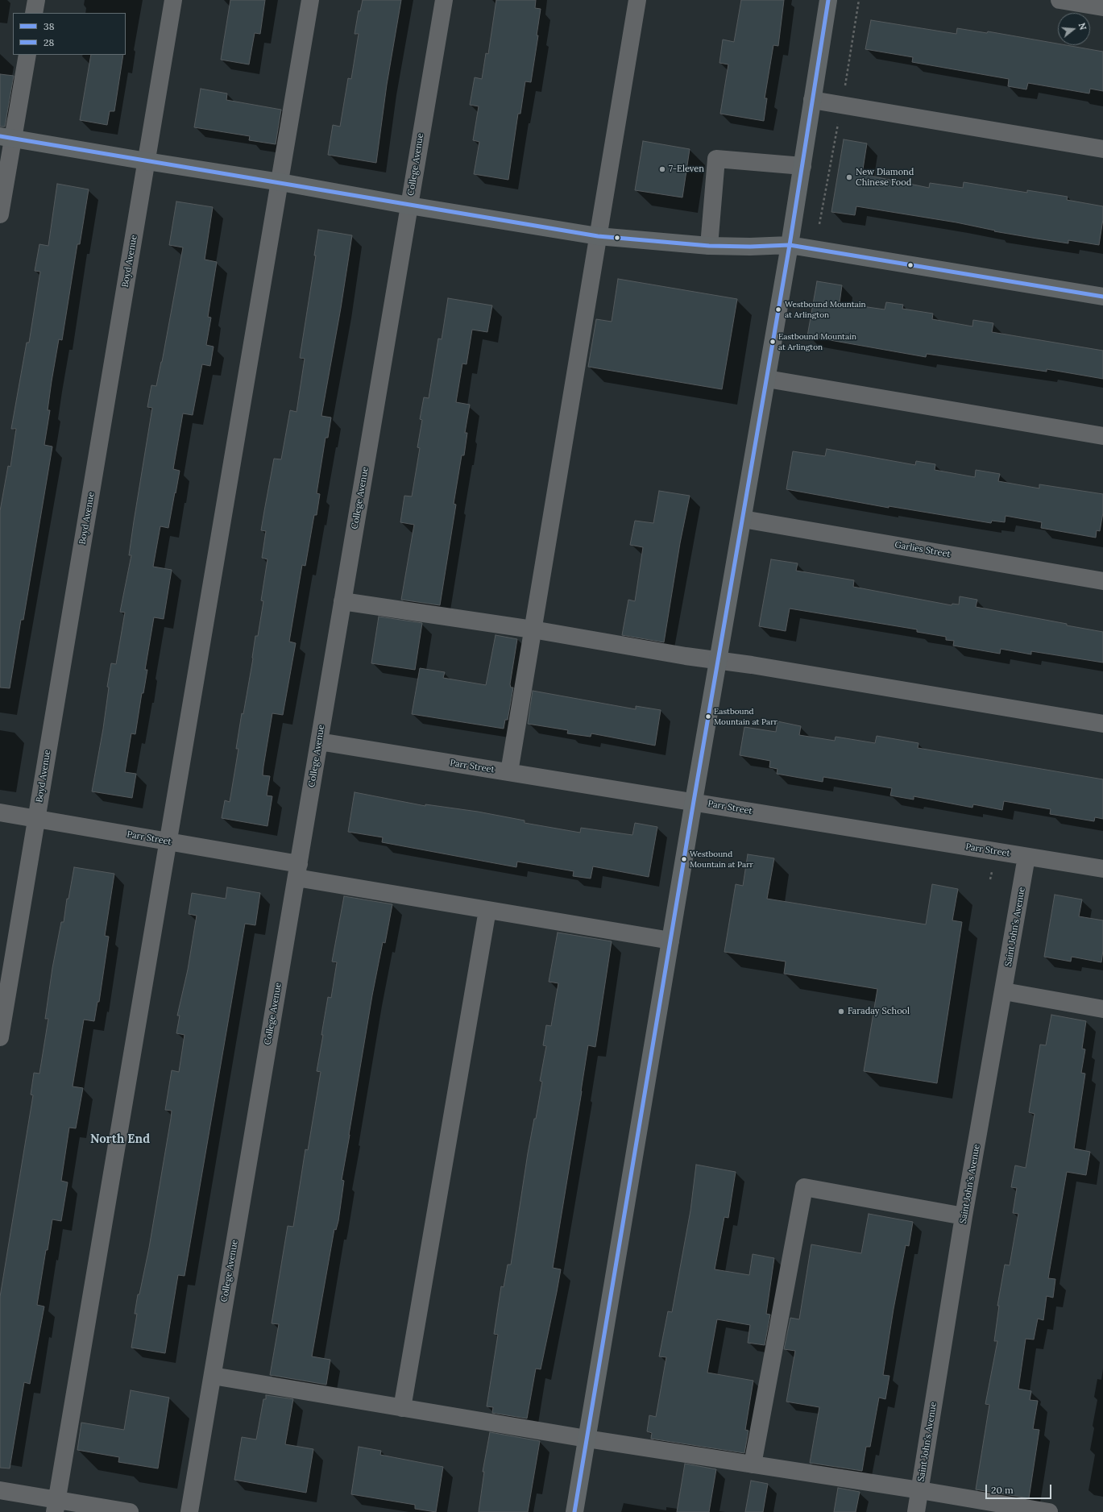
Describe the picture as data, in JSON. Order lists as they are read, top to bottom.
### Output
{
  "streets": {
    "street": [
      "College Avenue",
      "Boyd Avenue",
      "Garlies Street",
      "Parr Street",
      "Saint John's Avenue"
    ]
  },
  "crossings": [
    ["College Avenue", "Parr Street"],
    ["Boyd Avenue", "Parr Street"],
    ["Parr Street", "Saint John's Avenue"]
  ],
  "districts": ["North End"],
  "places": [
    "7-Eleven",
    "New Diamond Chinese Food",
    "Westbound Mountain at Arlington",
    "Eastbound Mountain at Arlington",
    "Eastbound Mountain at Parr",
    "Westbound Mountain at Parr",
    "Faraday School"
  ],
  "lines": ["transit line 38", "transit line 28"],
  "legend": ["38", "28"],
  "scale_bar": "20 m",
  "north": "right"
}
